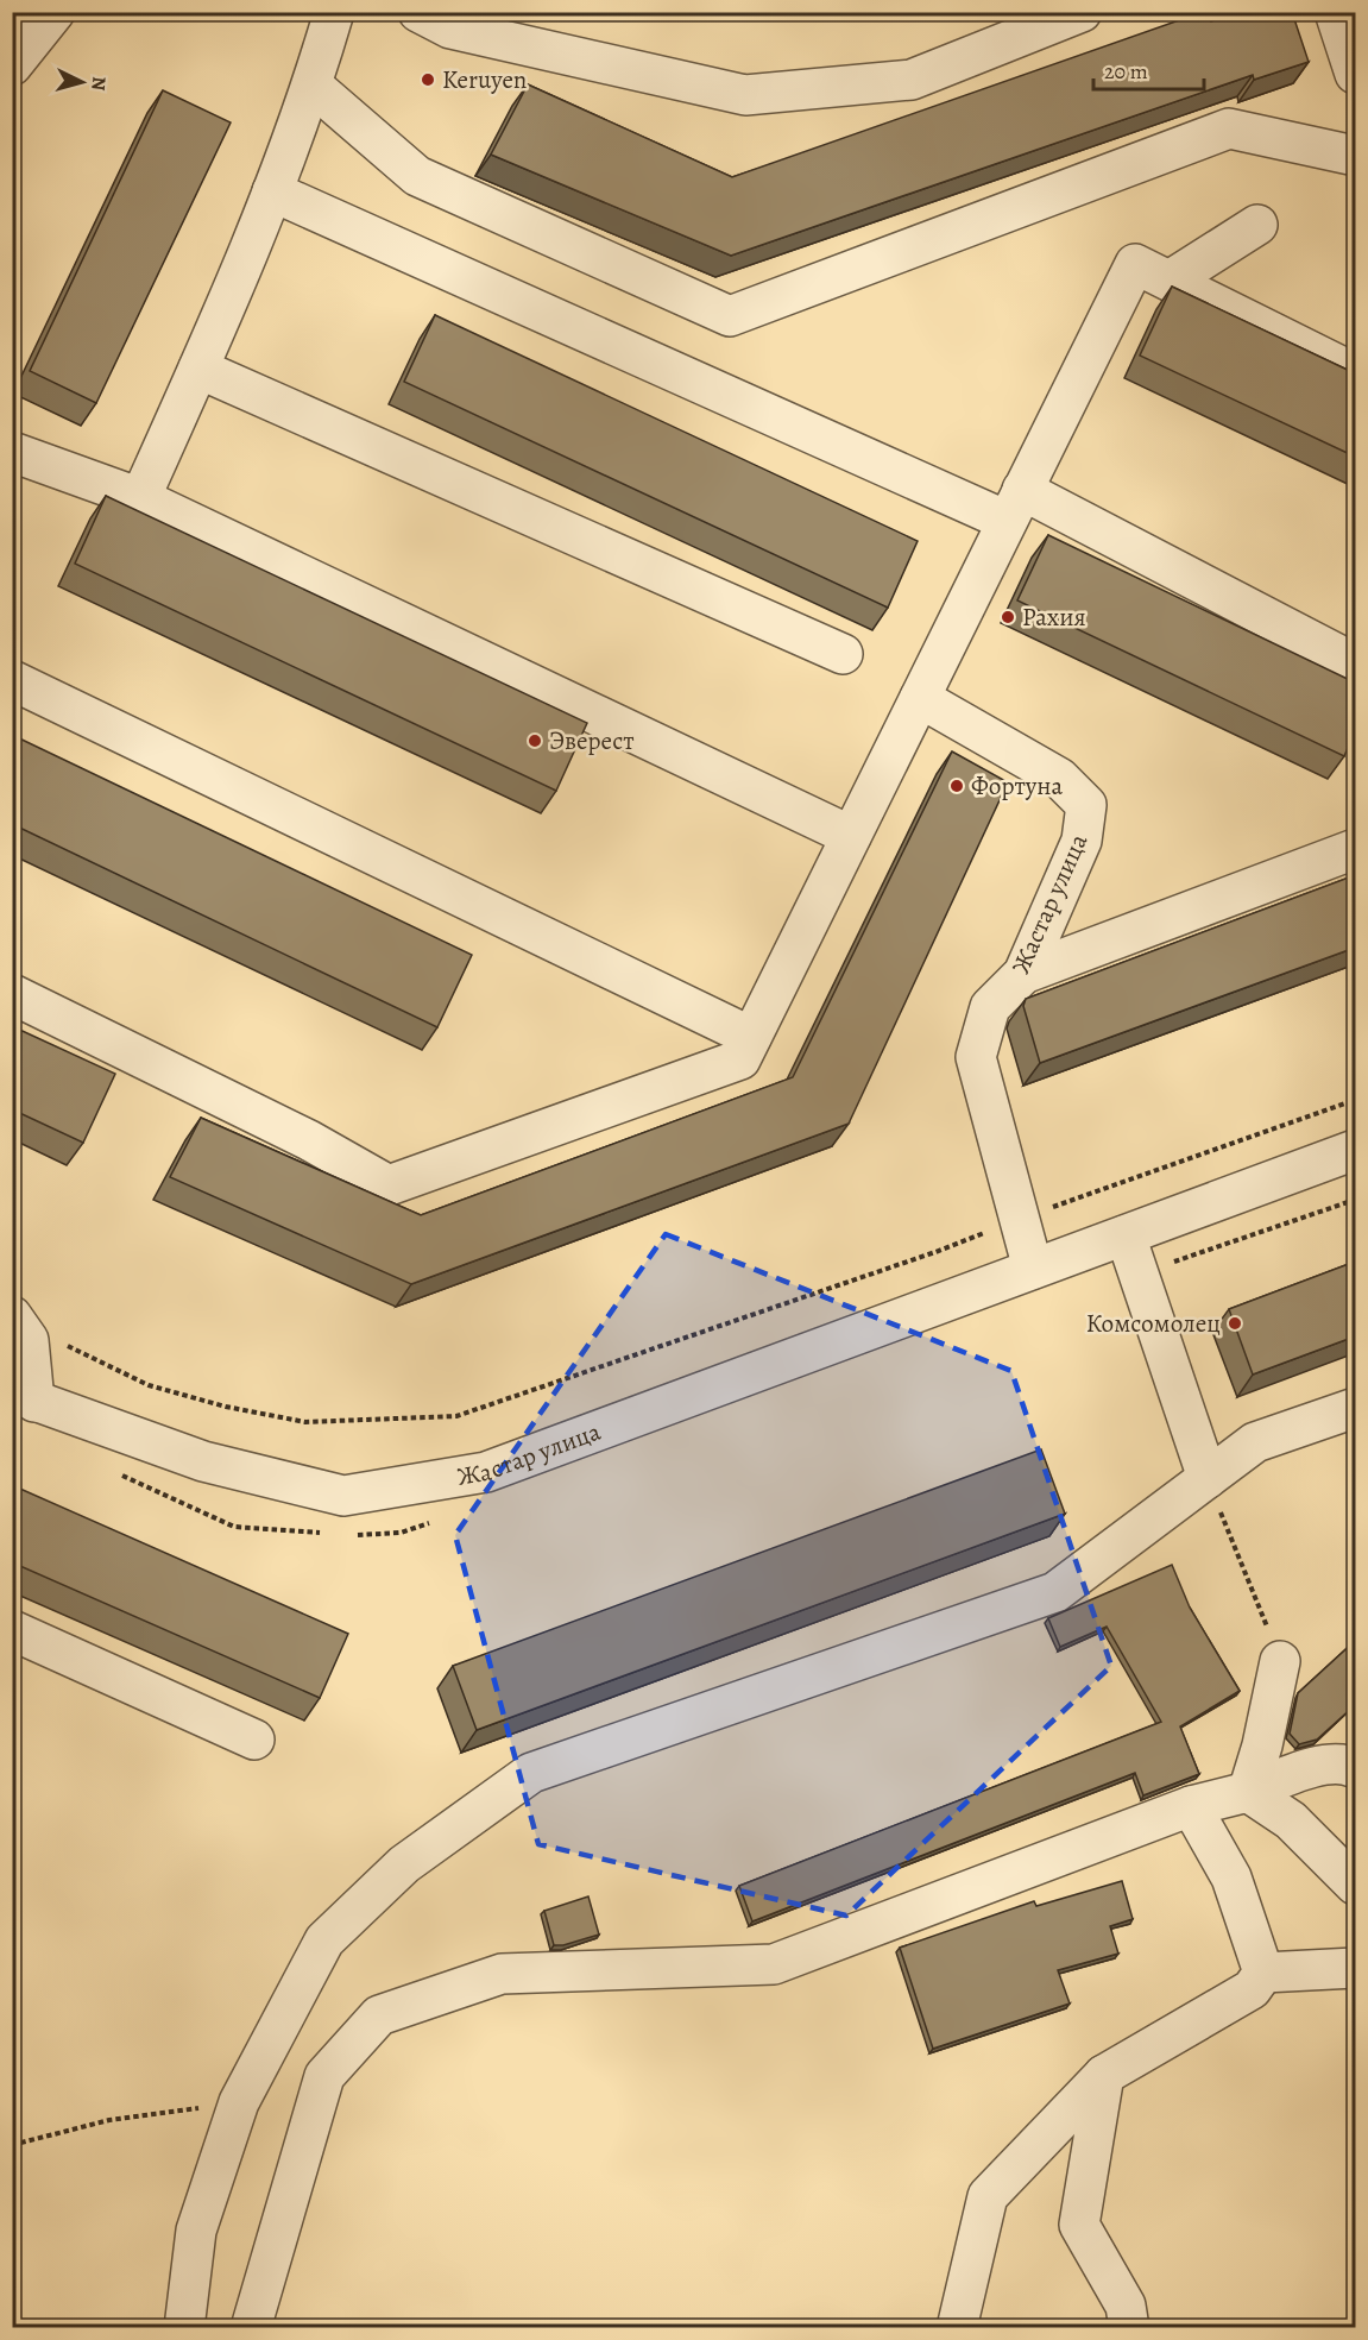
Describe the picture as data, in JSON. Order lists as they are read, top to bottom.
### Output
{
  "streets": {
    "street": ["Жастар улица"]
  },
  "places": [
    "Keruyen",
    "Рахия",
    "Эверест",
    "Фортуна",
    "Комсомолец"
  ],
  "scale_bar": "20 m",
  "north": "right"
}
